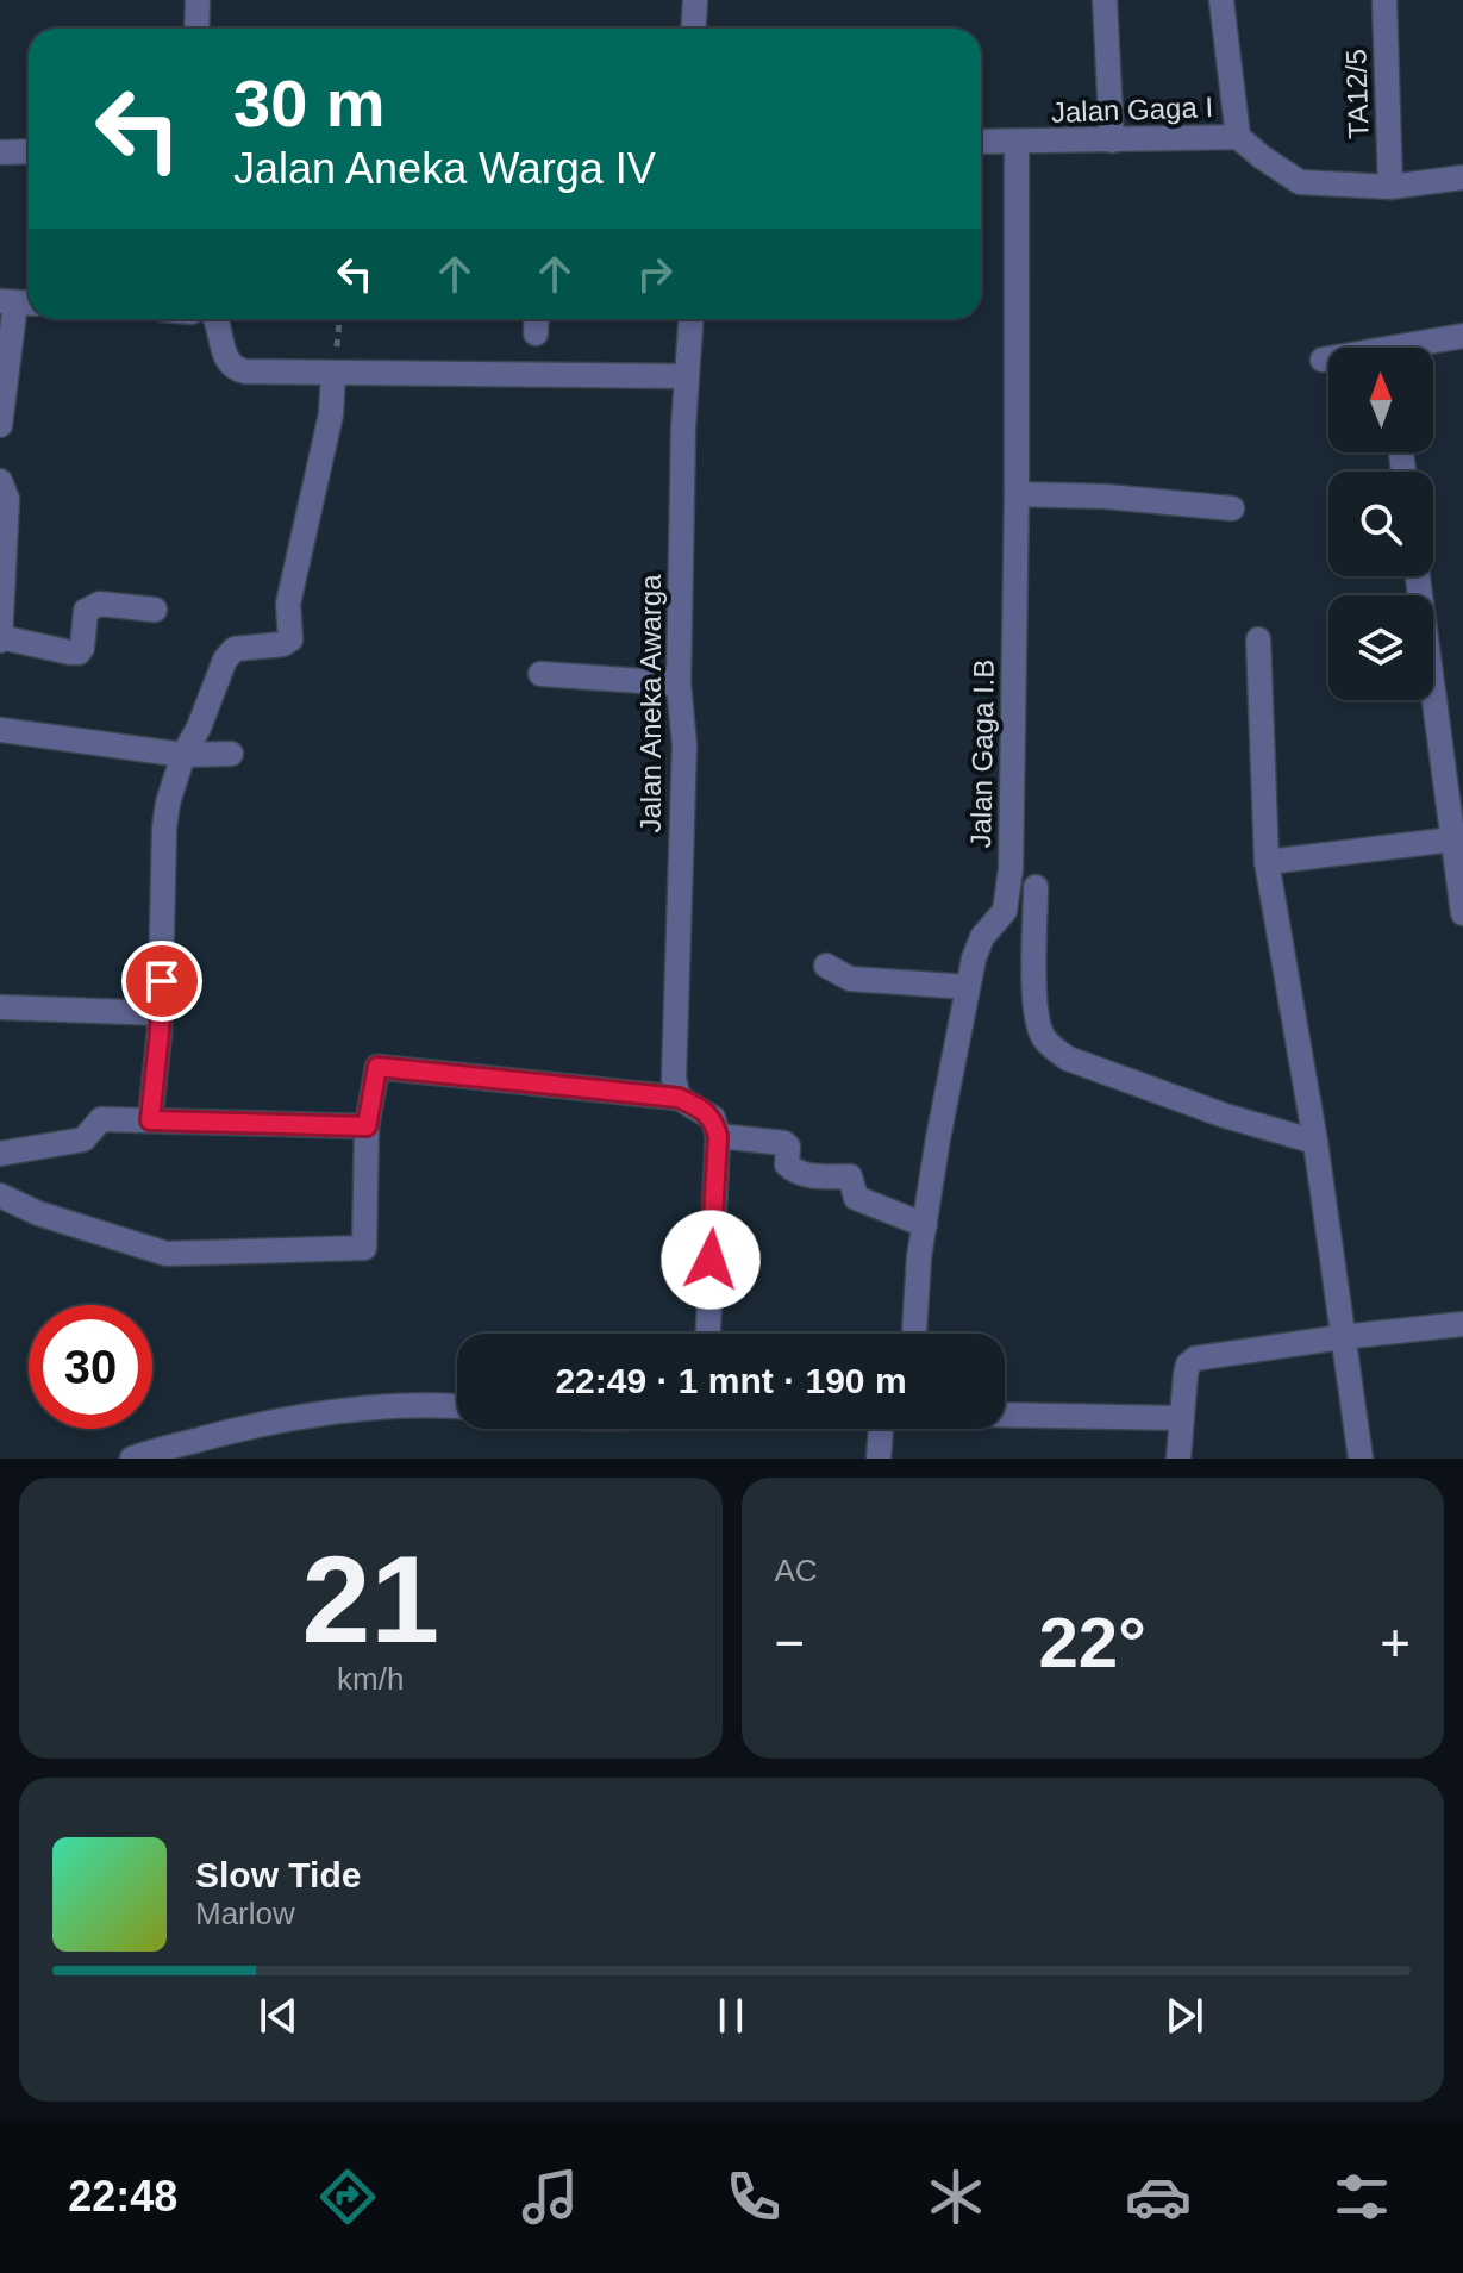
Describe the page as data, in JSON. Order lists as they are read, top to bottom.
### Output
{
  "streets": {
    "street": [
      "TA12/5",
      "Jalan Gaga I",
      "Jalan Aneka Awarga",
      "Jalan Gaga I.B"
    ]
  },
  "crossings": [
    ["TA12/5", "Jalan Gaga I"],
    ["Jalan Gaga I", "Jalan Gaga I.B"]
  ],
  "north": "top",
  "page": {
    "turn": ["30 m", "Jalan Aneka Warga IV"],
    "limit": "30",
    "trip": "22:49 · 1 mnt · 190 m",
    "tile": [
      ["21", "km/h"],
      "AC"
    ],
    "heat": ["−", "22°", "+"],
    "song": ["Slow Tide", "Marlow"],
    "tabs": "22:48"
  }
}
